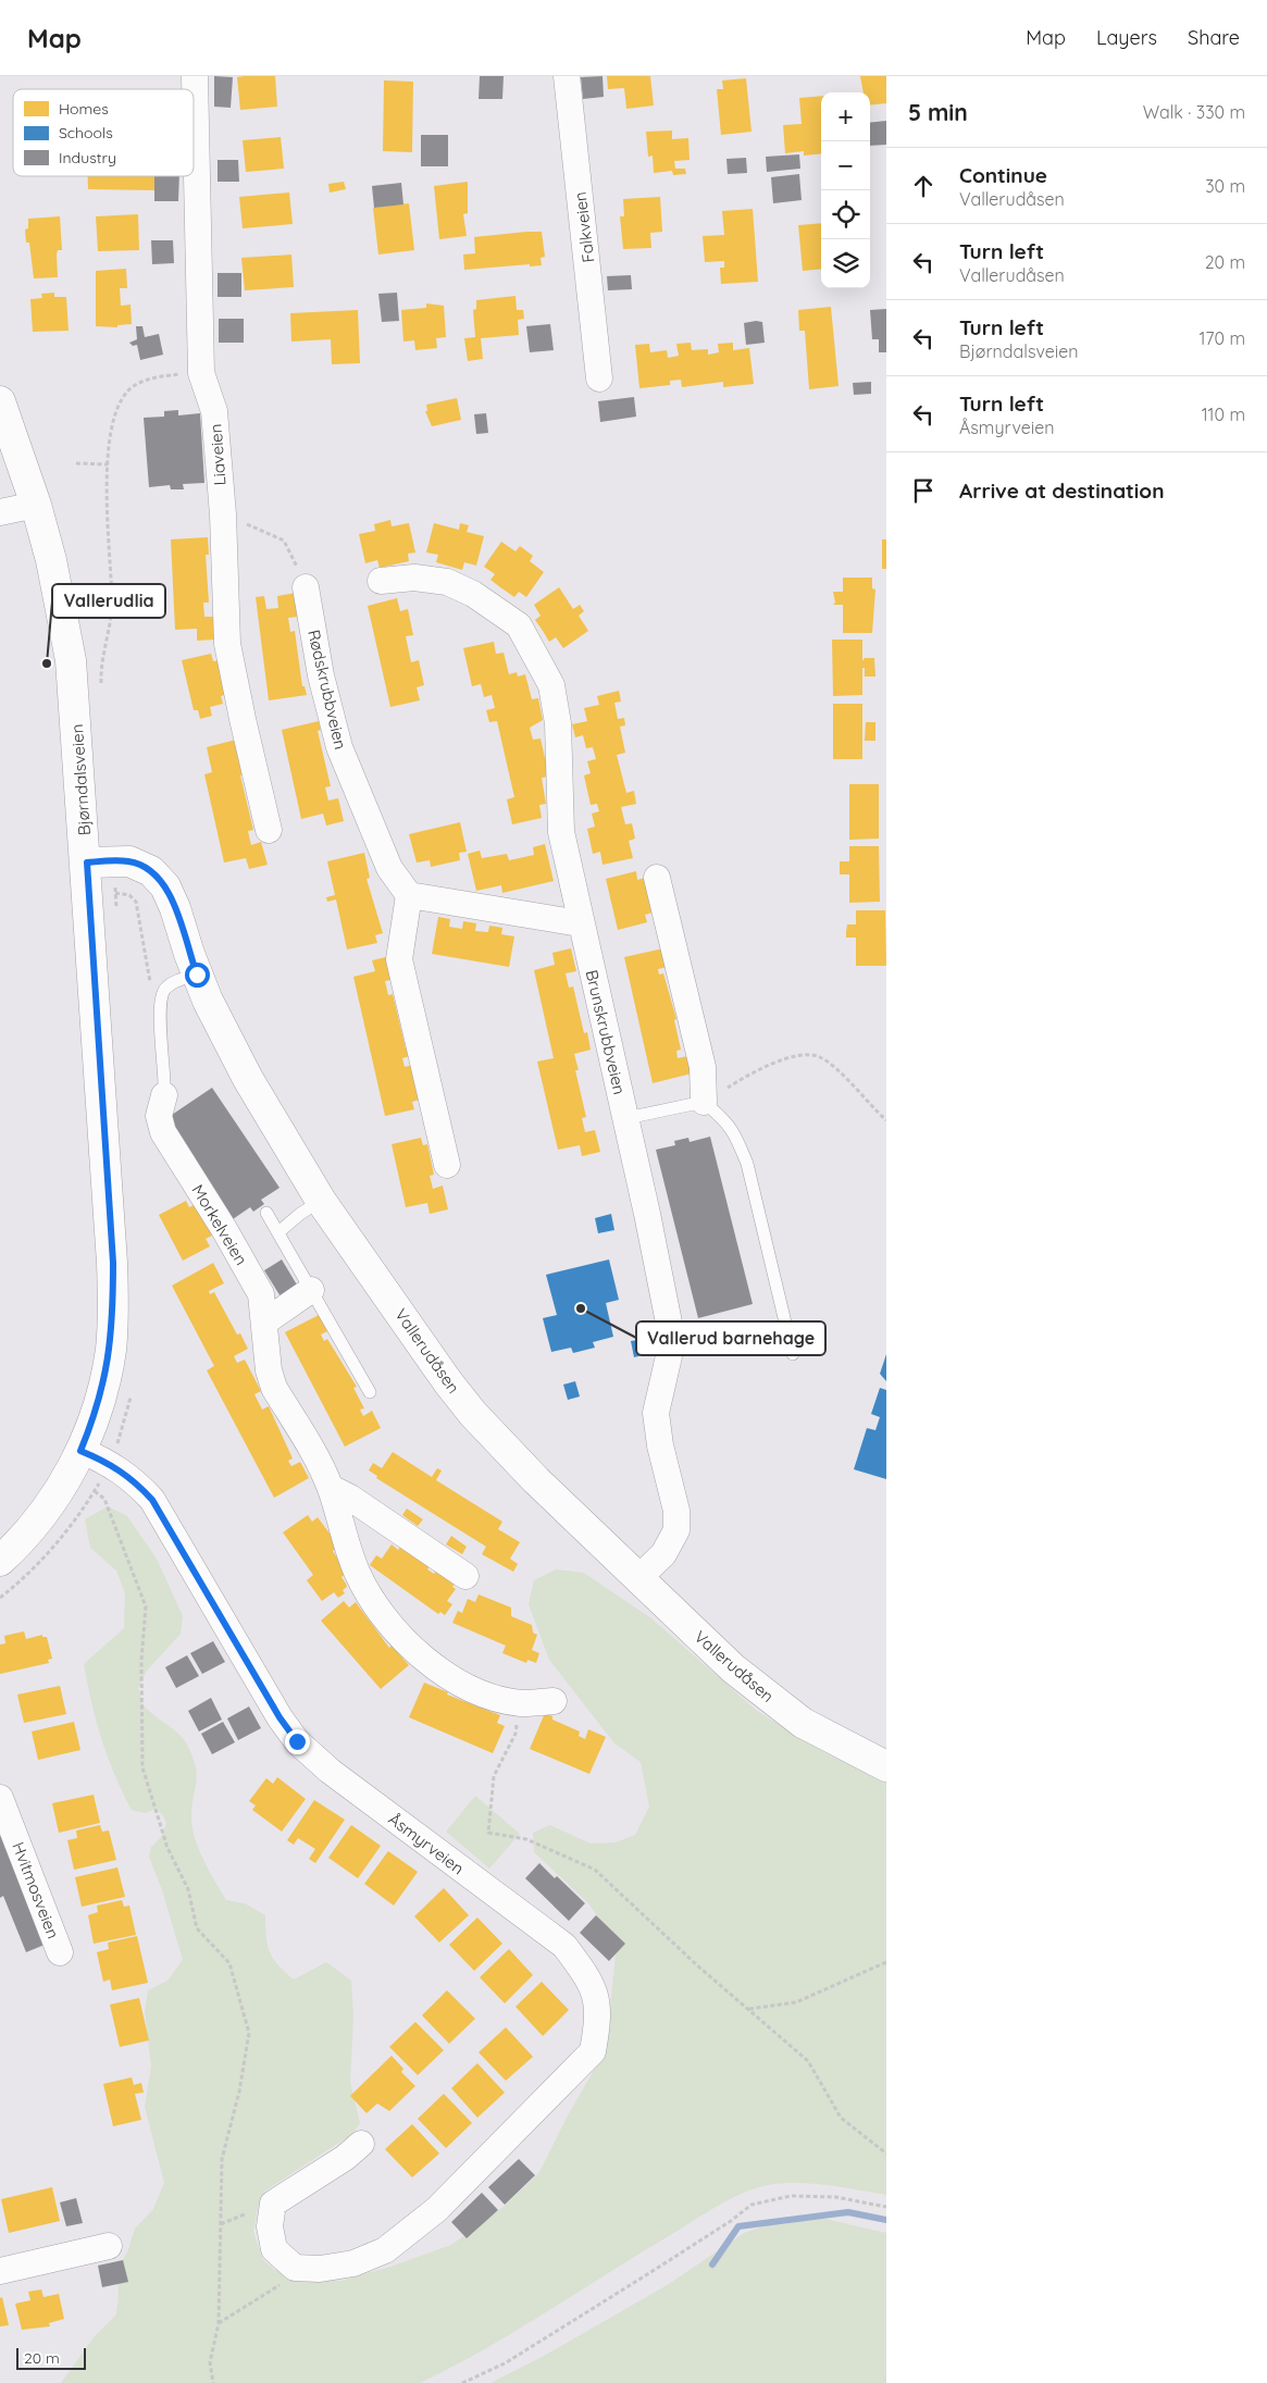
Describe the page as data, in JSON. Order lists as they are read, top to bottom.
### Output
{
  "streets": {
    "street": [
      "Falkveien",
      "Liaveien",
      "Rødskrubbveien",
      "Bjørndalsveien",
      "Brunskrubbveien",
      "Morkelveien",
      "Vallerudåsen",
      "Åsmyrveien",
      "Hvitmosveien"
    ]
  },
  "crossings": [
    ["Bjørndalsveien", "Vallerudåsen"],
    ["Bjørndalsveien", "Åsmyrveien"],
    ["Brunskrubbveien", "Vallerudåsen"]
  ],
  "places": ["Vallerudlia", "Vallerud barnehage"],
  "legend": ["Homes", "Schools", "Industry"],
  "scale_bar": "20 m",
  "page": {
    "header": "Map",
    "nav": ["Map", "Layers", "Share"],
    "heading": ["5 min", "Walk · 330 m"],
    "map_buttons": ["+", "−"],
    "list": [
      ["Continue", "Vallerudåsen", "30 m"],
      ["Turn left", "Vallerudåsen", "20 m"],
      ["Turn left", "Bjørndalsveien", "170 m"],
      ["Turn left", "Åsmyrveien", "110 m"],
      "Arrive at destination"
    ],
    "scale": "20 m"
  }
}
